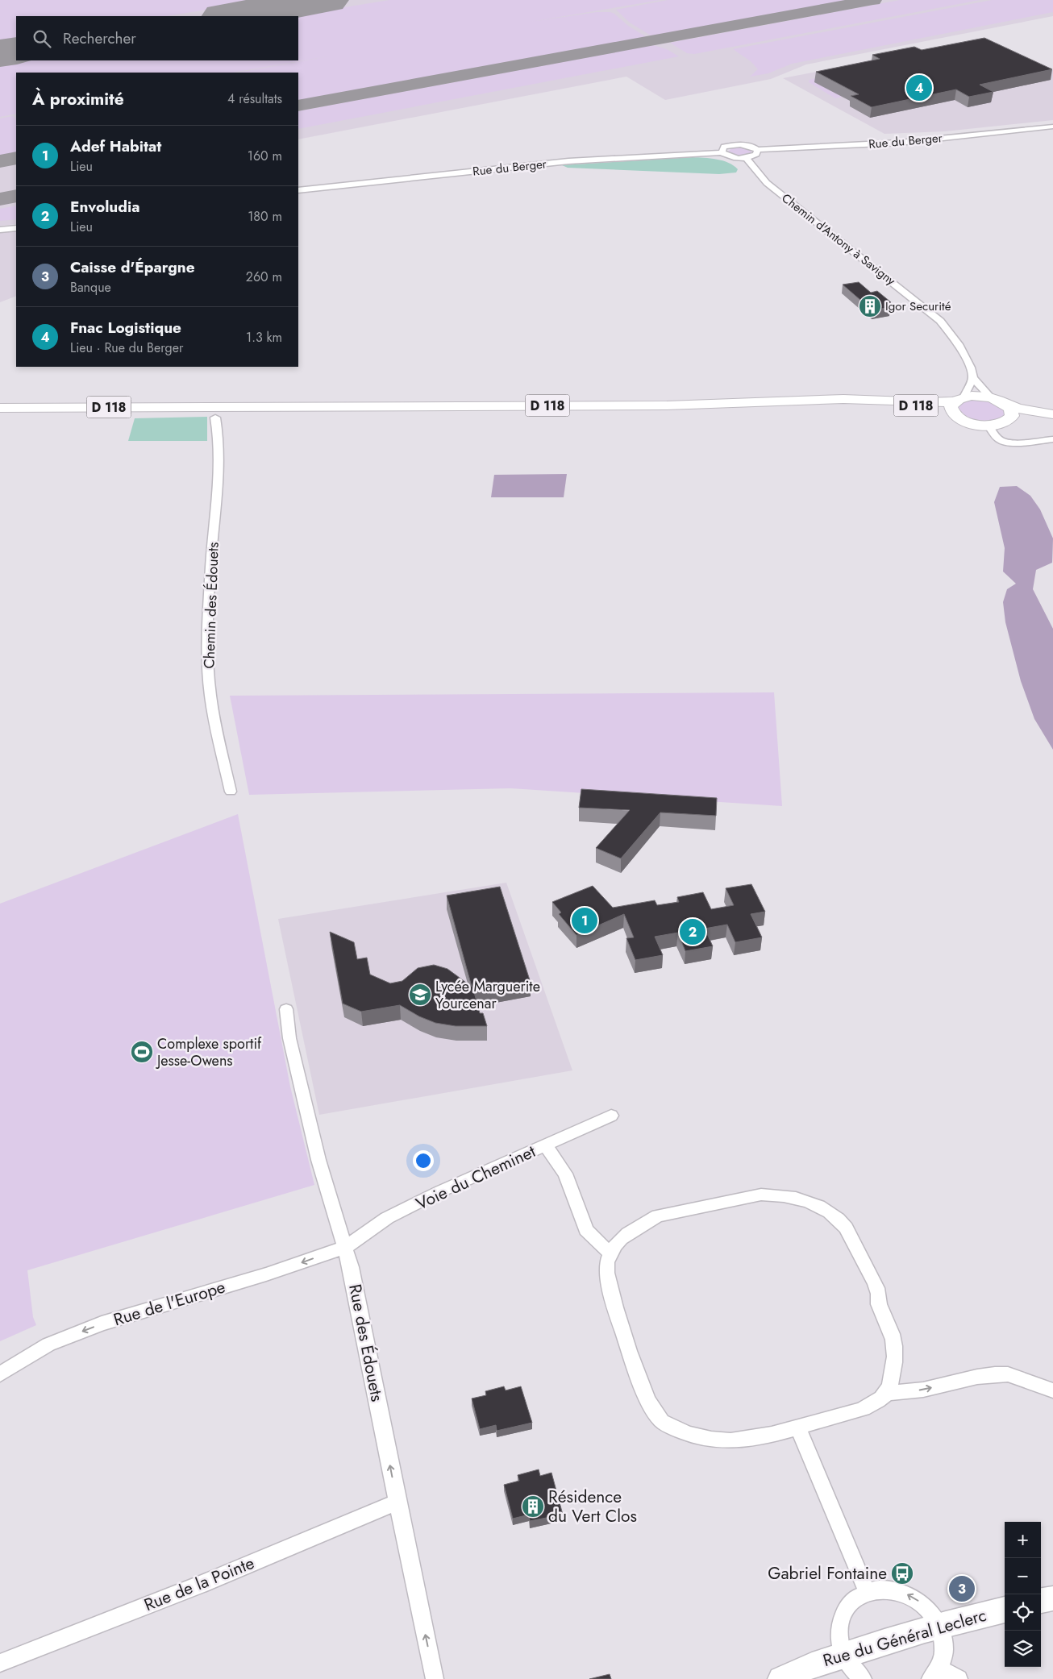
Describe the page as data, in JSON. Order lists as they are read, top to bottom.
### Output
{
  "streets": {
    "main road": ["D 118", "Rue du Général Leclerc"],
    "street": [
      "Rue du Berger",
      "Chemin d'Antony à Savigny",
      "Chemin des Édouets",
      "Voie du Cheminet",
      "Rue de l'Europe",
      "Rue des Édouets",
      "Rue de la Pointe"
    ]
  },
  "crossings": [
    ["Voie du Cheminet", "Rue de l'Europe"],
    ["Voie du Cheminet", "Rue des Édouets"],
    ["Rue de l'Europe", "Rue des Édouets"],
    ["Rue des Édouets", "Rue de la Pointe"]
  ],
  "one_way": ["Rue de l'Europe", "Rue des Édouets"],
  "places": {
    "building": ["Igor Securité", "Résidence du Vert Clos"],
    "school or university": ["Lycée Marguerite Yourcenar"],
    "sports": ["Complexe sportif Jesse-Owens"],
    "bus stop": ["Gabriel Fontaine"]
  },
  "page": {
    "search": "Rechercher",
    "heading": ["À proximité", "4 résultats"],
    "pins": [
      "4",
      "1",
      "2",
      "3"
    ],
    "list": [
      {
        "mark": "1",
        "name": "Adef Habitat",
        "note": "Lieu",
        "value": "160 m"
      },
      {
        "mark": "2",
        "name": "Envoludia",
        "note": "Lieu",
        "value": "180 m"
      },
      {
        "mark": "3",
        "name": "Caisse d'Épargne",
        "note": "Banque",
        "value": "260 m"
      },
      {
        "mark": "4",
        "name": "Fnac Logistique",
        "note": "Lieu · Rue du Berger",
        "value": "1.3 km"
      }
    ],
    "map_buttons": ["+", "−"]
  }
}
